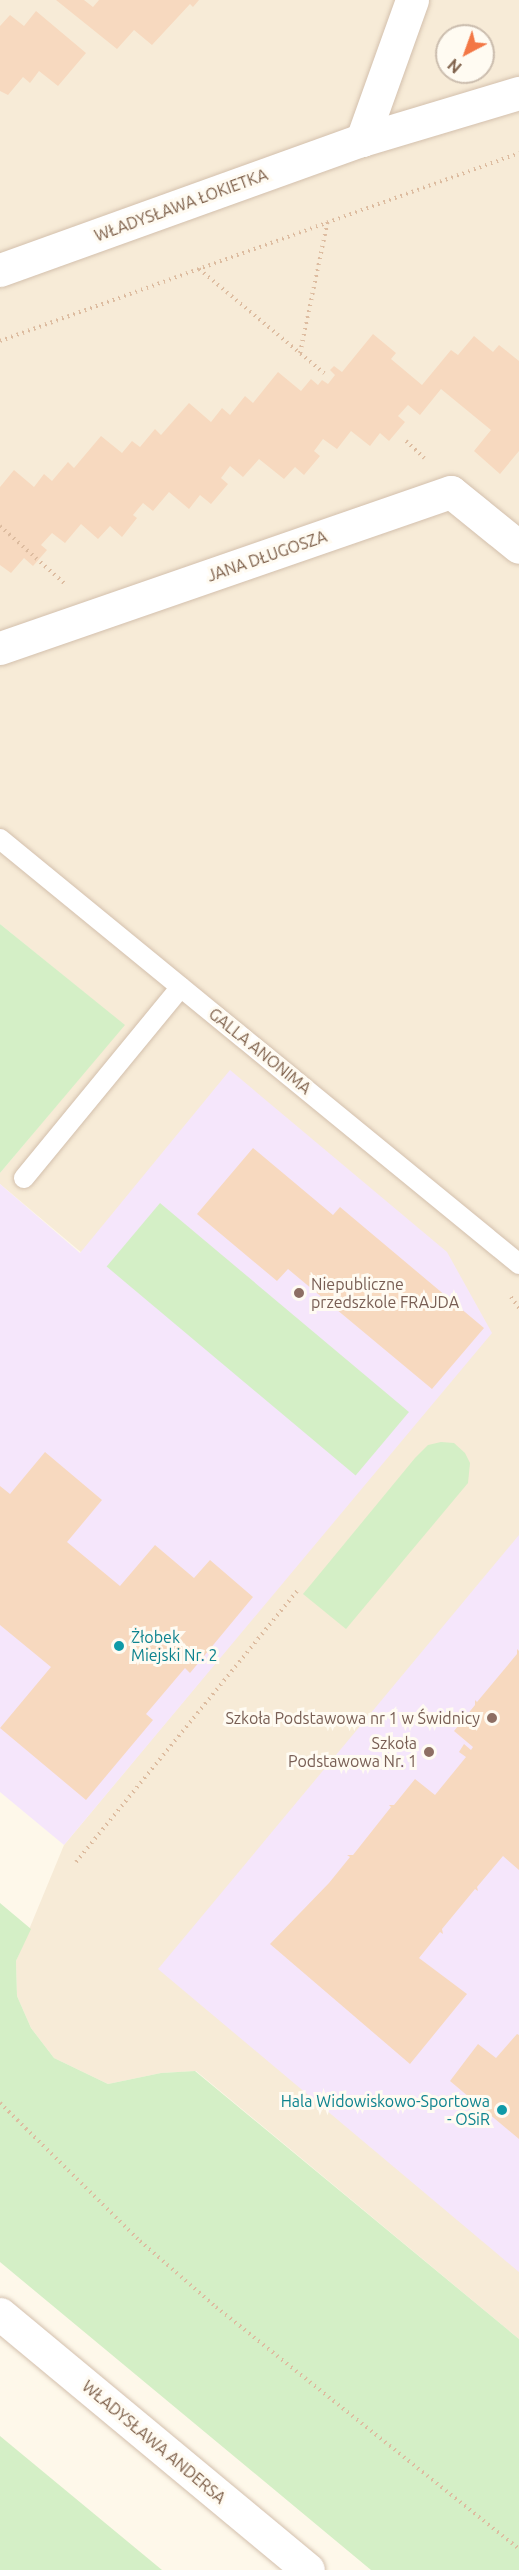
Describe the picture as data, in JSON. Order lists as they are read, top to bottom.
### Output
{
  "streets": {
    "street": ["WŁADYSŁAWA ŁOKIETKA", "JANA DŁUGOSZA", "WŁADYSŁAWA ANDERSA"],
    "lane": ["GALLA ANONIMA"]
  },
  "places": [
    "Niepubliczne przedszkole FRAJDA",
    "Żłobek Miejski Nr. 2",
    "Szkoła Podstawowa nr 1 w Świdnicy",
    "Szkoła Podstawowa Nr. 1",
    "Hala Widowiskowo-Sportowa - OSiR"
  ],
  "north": "bottom left"
}
